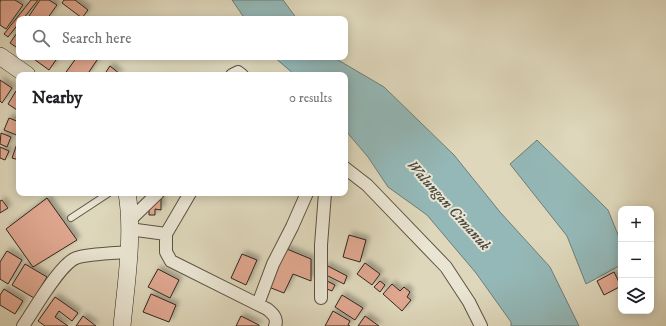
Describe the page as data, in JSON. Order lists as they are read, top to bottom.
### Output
{
  "water": ["Walungan Cimanuk"],
  "page": {
    "search": "Search here",
    "heading": ["Nearby", "0 results"],
    "map_buttons": ["+", "−"]
  }
}
